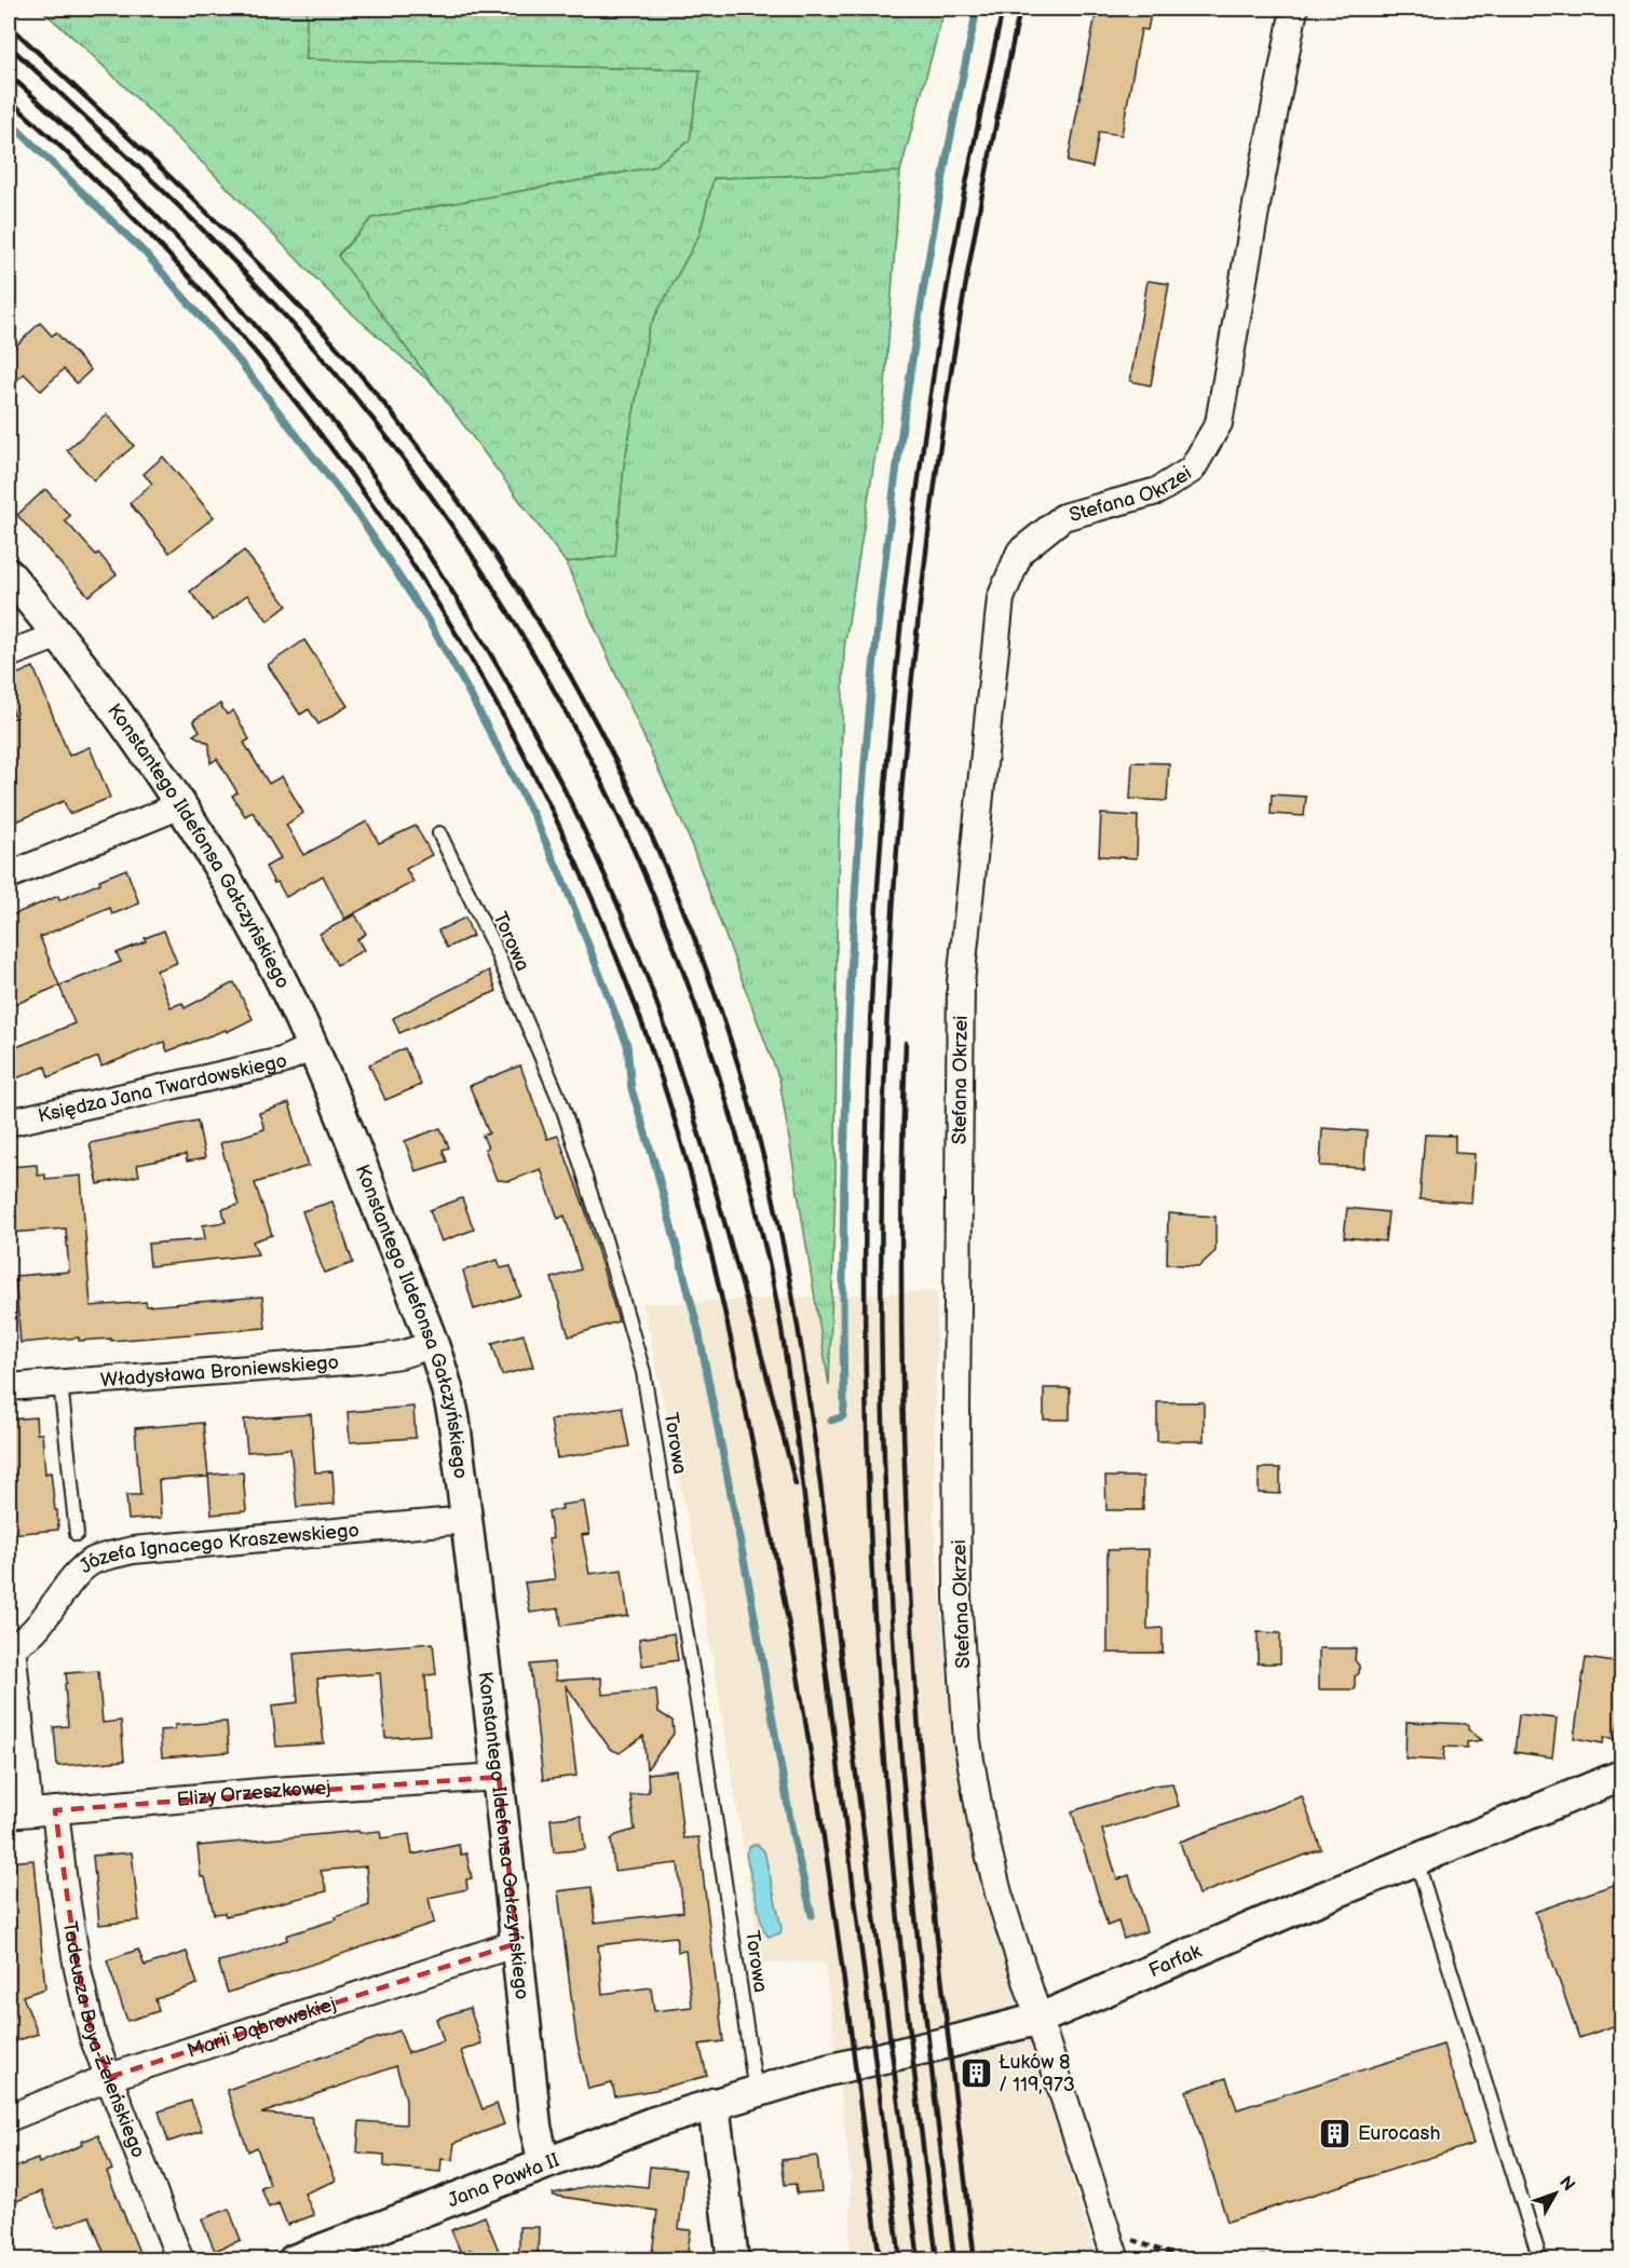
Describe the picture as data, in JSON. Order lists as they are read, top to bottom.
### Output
{
  "streets": {
    "street": [
      "Stefana Okrzei",
      "Konstantego Ildefonsa Gałczyńskiego",
      "Księdza Jana Twardowskiego",
      "Władysława Broniewskiego",
      "Józefa Ignacego Kraszewskiego",
      "Elizy Orzeszkowej",
      "Farfak",
      "Marii Dąbrowskiej",
      "Tadeusza Boya-Żeleńskiego",
      "Jana Pawła II"
    ],
    "lane": ["Torowa"]
  },
  "crossings": [
    ["Stefana Okrzei", "Farfak"],
    ["Konstantego Ildefonsa Gałczyńskiego", "Księdza Jana Twardowskiego"],
    ["Konstantego Ildefonsa Gałczyńskiego", "Władysława Broniewskiego"],
    ["Konstantego Ildefonsa Gałczyńskiego", "Józefa Ignacego Kraszewskiego"],
    ["Konstantego Ildefonsa Gałczyńskiego", "Elizy Orzeszkowej"],
    ["Konstantego Ildefonsa Gałczyńskiego", "Marii Dąbrowskiej"],
    ["Konstantego Ildefonsa Gałczyńskiego", "Jana Pawła II"],
    ["Torowa", "Farfak"],
    ["Józefa Ignacego Kraszewskiego", "Tadeusza Boya-Żeleńskiego"],
    ["Elizy Orzeszkowej", "Tadeusza Boya-Żeleńskiego"],
    ["Farfak", "Jana Pawła II"],
    ["Marii Dąbrowskiej", "Tadeusza Boya-Żeleńskiego"]
  ],
  "places": {
    "building": ["Łuków 8 / 119,973", "Eurocash"]
  },
  "north": "top right"
}
